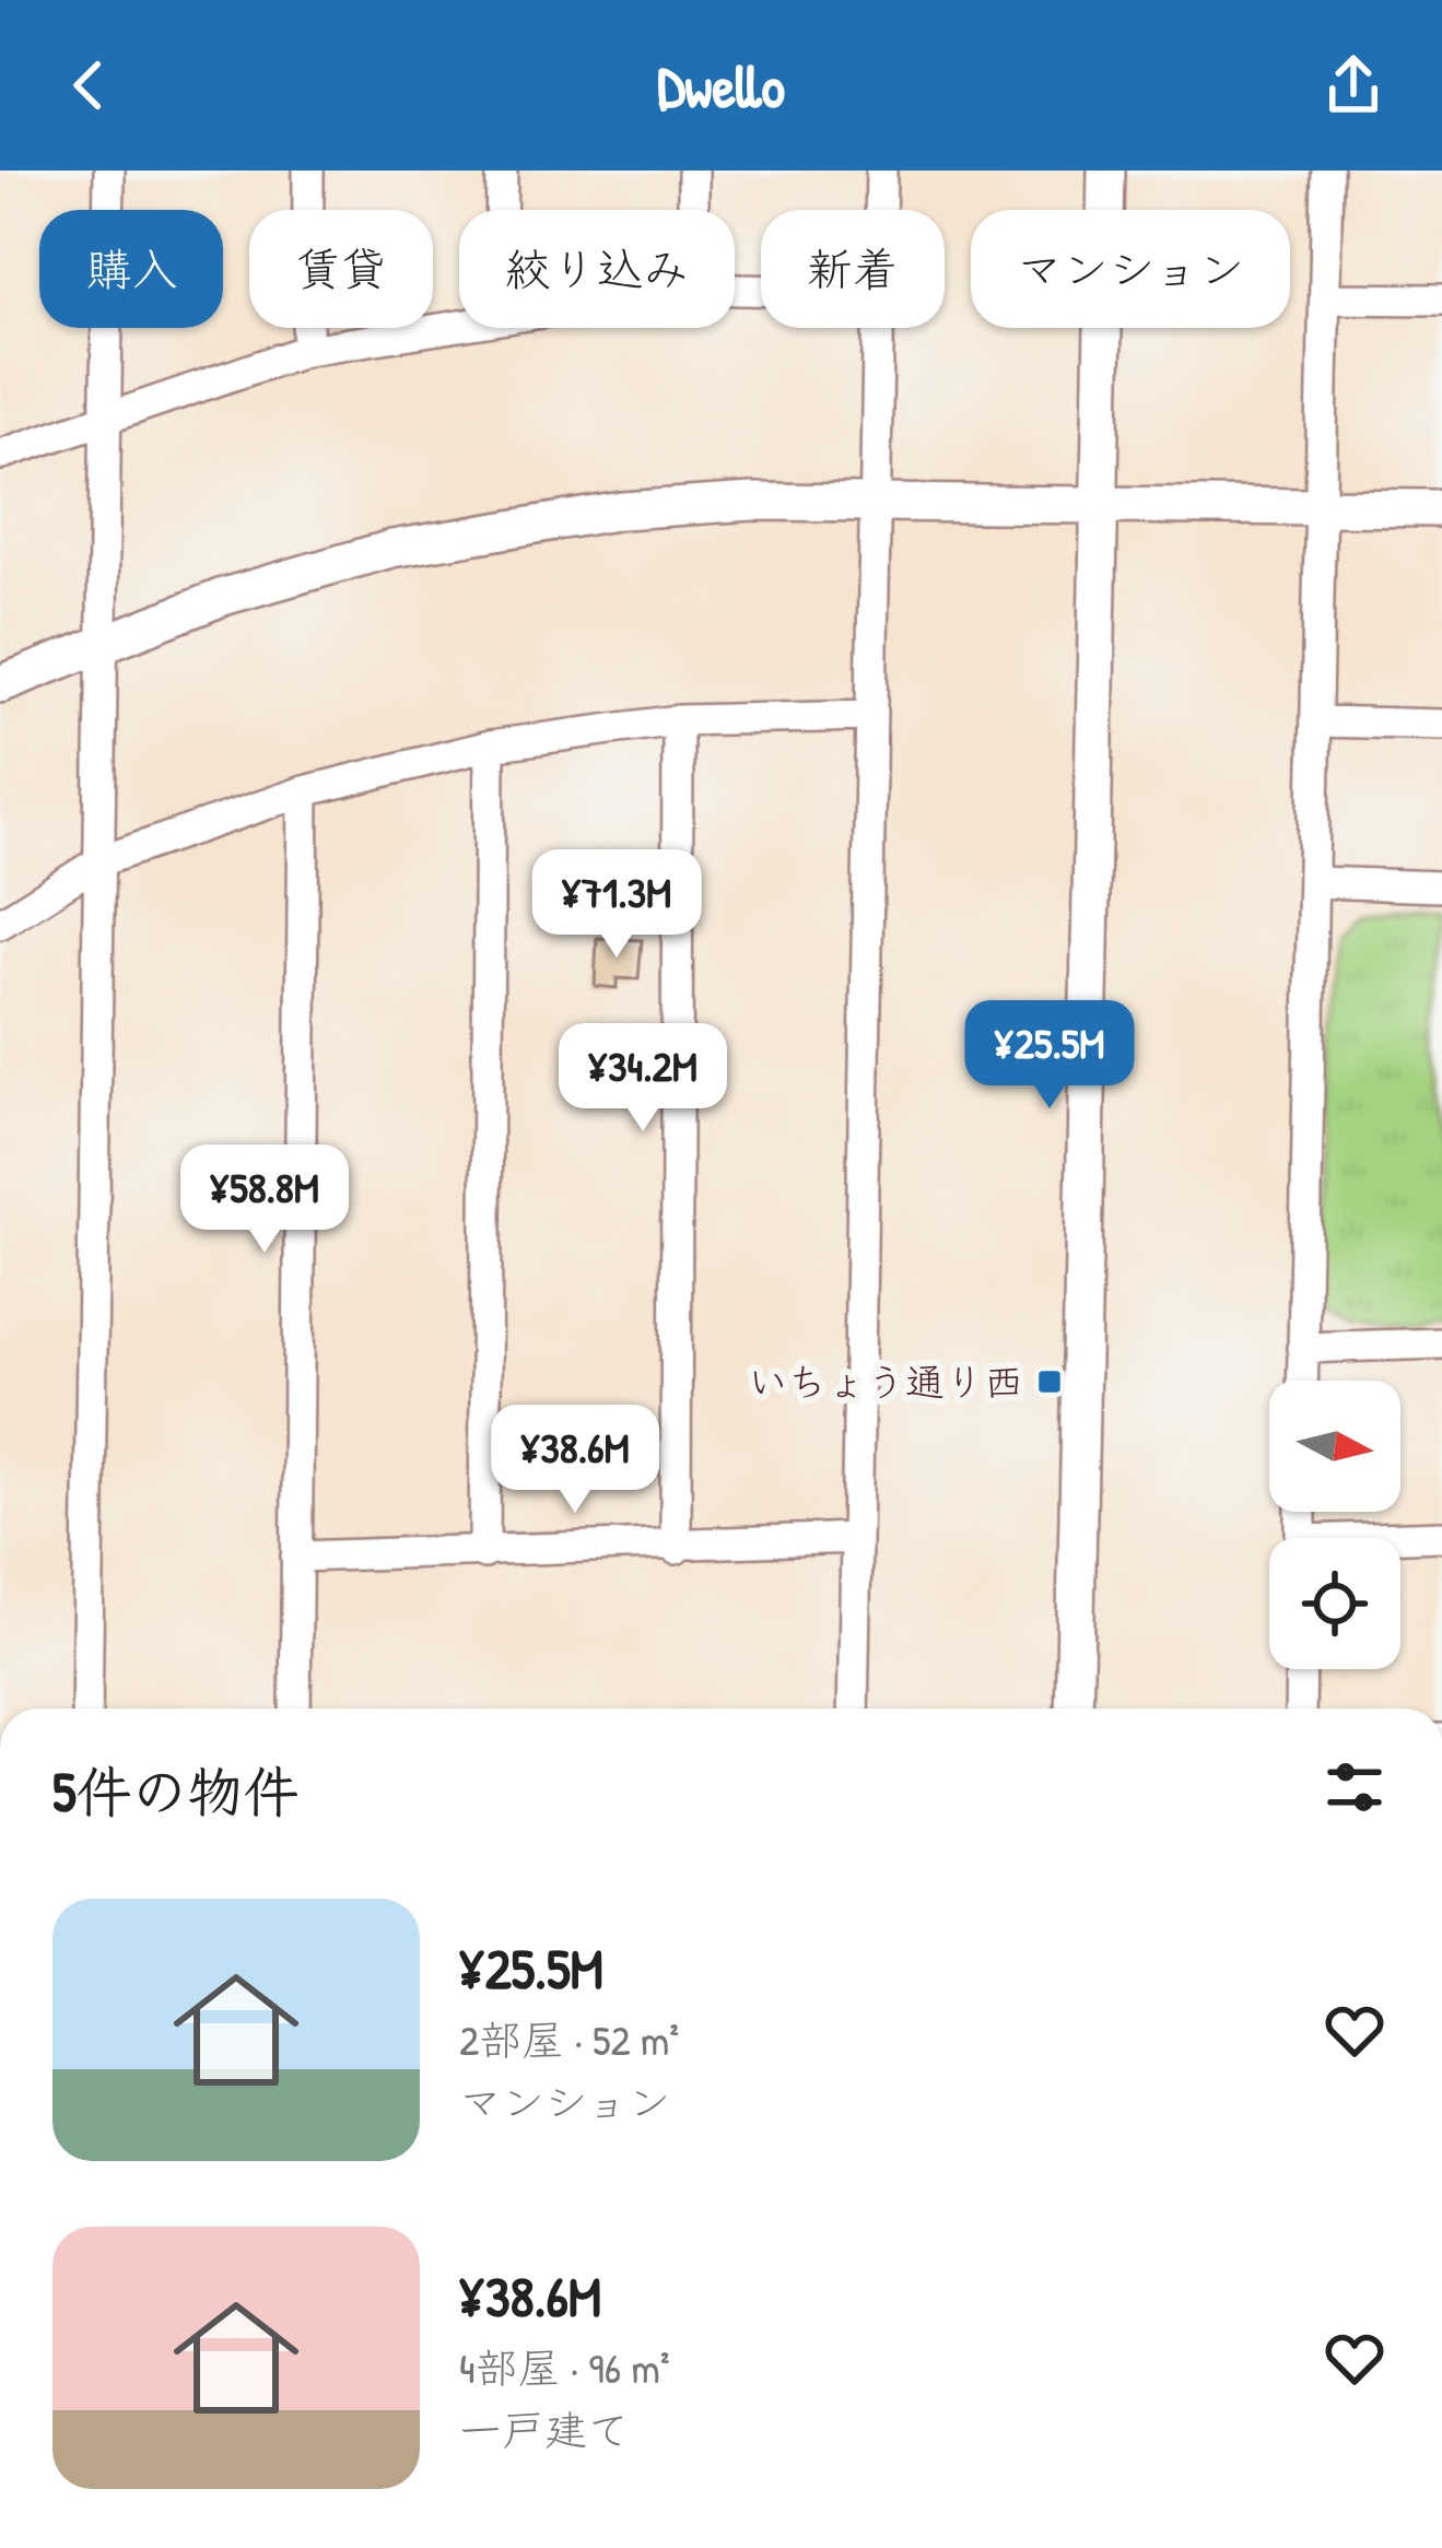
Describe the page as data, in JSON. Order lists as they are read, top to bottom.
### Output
{
  "places": {
    "transit": ["いちょう通り西"]
  },
  "north": "right",
  "page": {
    "header": "Dwello",
    "chip": [
      "購入",
      "賃貸",
      "絞り込み",
      "新着",
      "マンション"
    ],
    "price": [
      "¥71.3M",
      "¥25.5M",
      "¥34.2M",
      "¥58.8M",
      "¥38.6M"
    ],
    "heading": "5件の物件",
    "list": [
      {
        "name": "¥25.5M",
        "note": "2部屋 · 52 m² · マンション"
      },
      {
        "name": "¥38.6M",
        "note": "4部屋 · 96 m² · 一戸建て"
      }
    ]
  }
}
